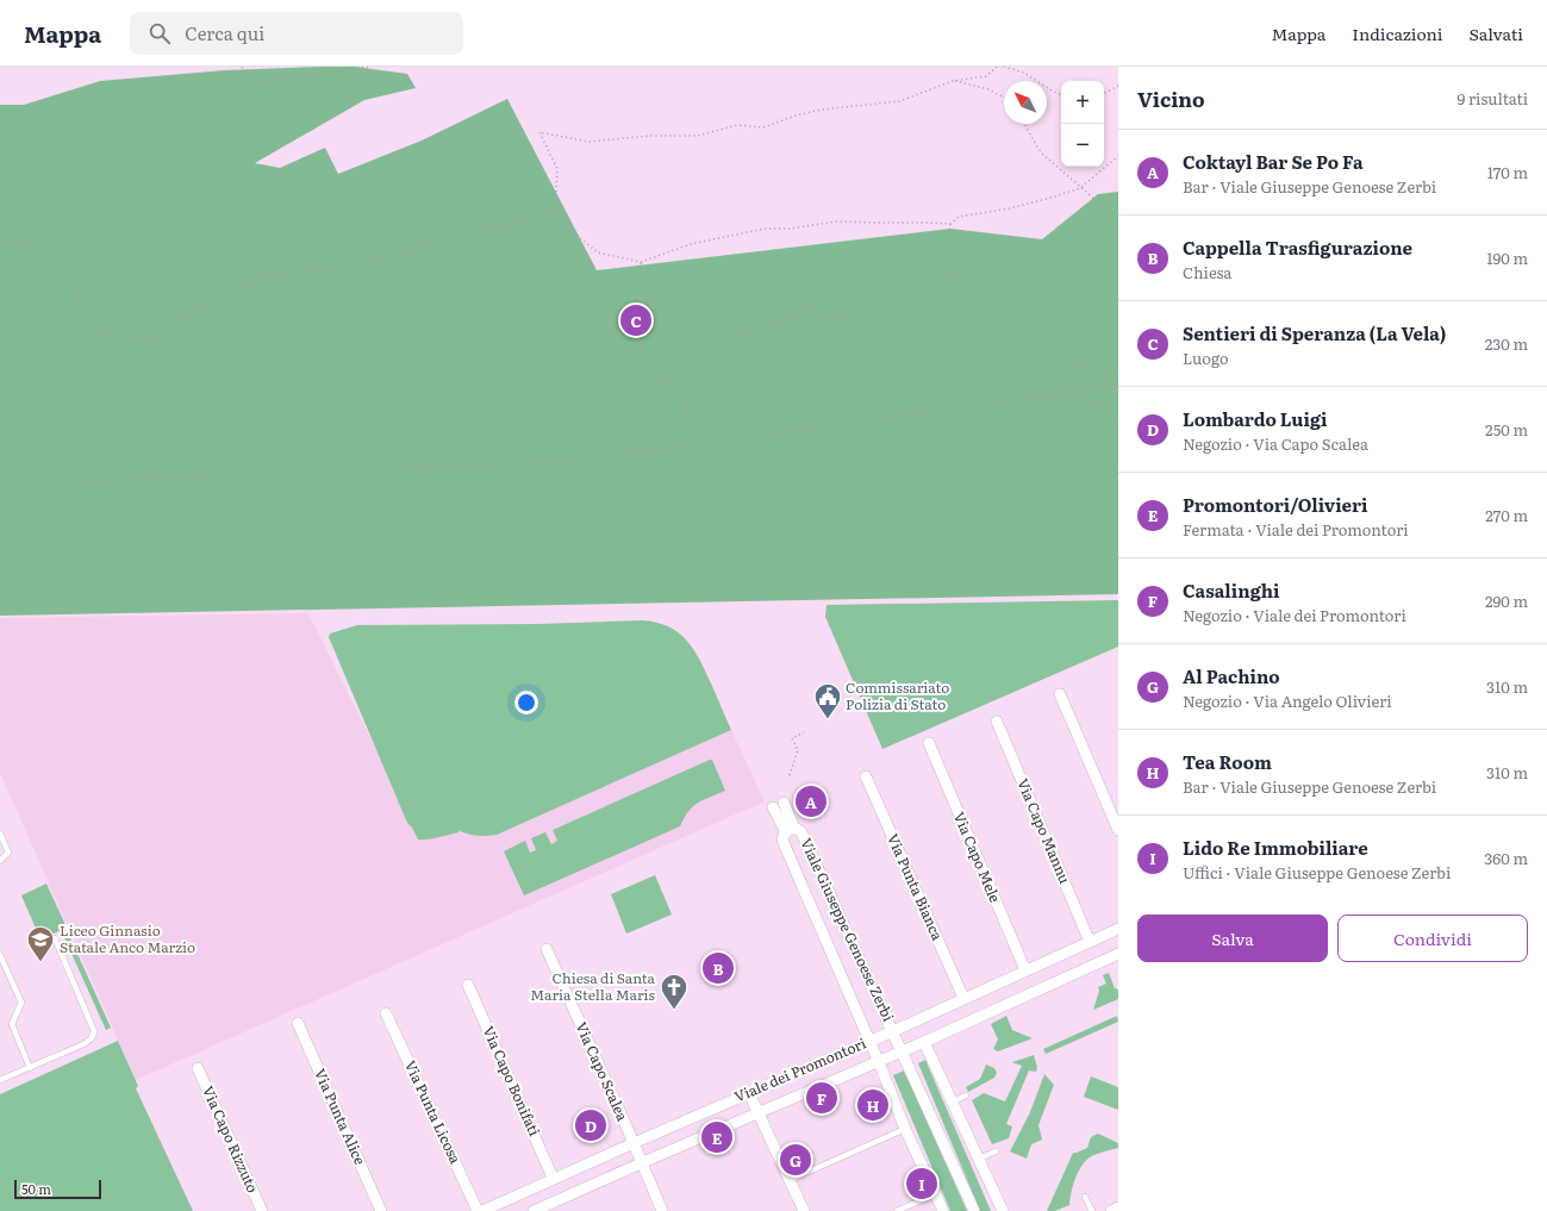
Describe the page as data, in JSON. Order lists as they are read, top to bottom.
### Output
{
  "streets": {
    "street": [
      "Via Capo Mannu",
      "Via Capo Mele",
      "Via Punta Bianca",
      "Viale Giuseppe Genoese Zerbi",
      "Viale dei Promontori",
      "Via Capo Scalea",
      "Via Capo Bonifati",
      "Via Punta Licosa",
      "Via Punta Alice",
      "Via Capo Rizzuto"
    ]
  },
  "crossings": [
    ["Via Capo Mannu", "Viale dei Promontori"],
    ["Via Capo Mele", "Viale dei Promontori"],
    ["Via Punta Bianca", "Viale dei Promontori"],
    ["Viale Giuseppe Genoese Zerbi", "Viale dei Promontori"],
    ["Viale dei Promontori", "Via Capo Scalea"],
    ["Viale dei Promontori", "Via Capo Bonifati"]
  ],
  "places": {
    "public building": ["Commissariato Polizia di Stato"],
    "school or university": ["Liceo Ginnasio Statale Anco Marzio"],
    "church": ["Chiesa di Santa Maria Stella Maris"]
  },
  "scale_bar": "50 m",
  "north": "top left",
  "page": {
    "header": "Mappa",
    "search": "Cerca qui",
    "nav": ["Mappa", "Indicazioni", "Salvati"],
    "heading": ["Vicino", "9 risultati"],
    "map_buttons": ["+", "−"],
    "list": [
      {
        "mark": "A",
        "name": "Coktayl Bar Se Po Fa",
        "note": "Bar · Viale Giuseppe Genoese Zerbi",
        "value": "170 m"
      },
      {
        "mark": "B",
        "name": "Cappella Trasfigurazione",
        "note": "Chiesa",
        "value": "190 m"
      },
      {
        "mark": "C",
        "name": "Sentieri di Speranza (La Vela)",
        "note": "Luogo",
        "value": "230 m"
      },
      {
        "mark": "D",
        "name": "Lombardo Luigi",
        "note": "Negozio · Via Capo Scalea",
        "value": "250 m"
      },
      {
        "mark": "E",
        "name": "Promontori/Olivieri",
        "note": "Fermata · Viale dei Promontori",
        "value": "270 m"
      },
      {
        "mark": "F",
        "name": "Casalinghi",
        "note": "Negozio · Viale dei Promontori",
        "value": "290 m"
      },
      {
        "mark": "G",
        "name": "Al Pachino",
        "note": "Negozio · Via Angelo Olivieri",
        "value": "310 m"
      },
      {
        "mark": "H",
        "name": "Tea Room",
        "note": "Bar · Viale Giuseppe Genoese Zerbi",
        "value": "310 m"
      },
      {
        "mark": "I",
        "name": "Lido Re Immobiliare",
        "note": "Uffici · Viale Giuseppe Genoese Zerbi",
        "value": "360 m"
      }
    ],
    "pins": [
      "C",
      "A",
      "B",
      "F",
      "H",
      "D",
      "E",
      "G",
      "I"
    ],
    "buttons": ["Salva", "Condividi"],
    "scale": "50 m"
  }
}
